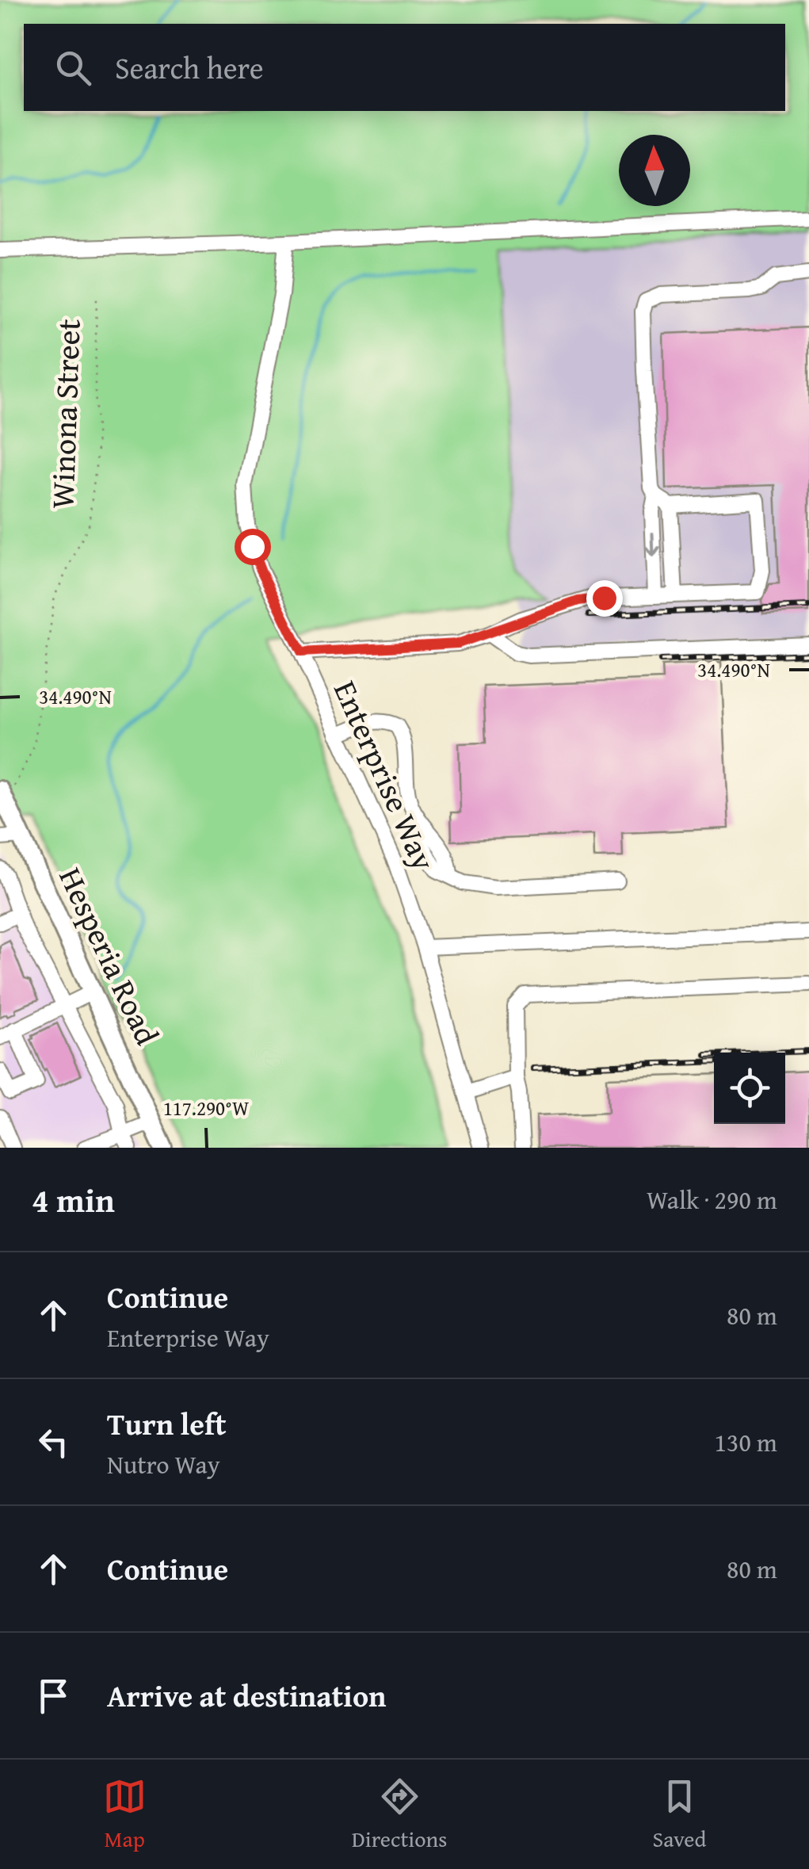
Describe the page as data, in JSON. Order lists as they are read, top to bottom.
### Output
{
  "streets": {
    "main road": ["Hesperia Road"],
    "street": ["Enterprise Way"],
    "path": ["Winona Street"]
  },
  "crossings": [
    ["Winona Street", "Hesperia Road"]
  ],
  "north": "top",
  "page": {
    "search": "Search here",
    "heading": ["4 min", "Walk · 290 m"],
    "list": [
      ["Continue", "Enterprise Way", "80 m"],
      ["Turn left", "Nutro Way", "130 m"],
      ["Continue", "80 m"],
      "Arrive at destination"
    ],
    "nav": ["Map", "Directions", "Saved"]
  },
  "coordinates": ["34.490°N", "117.290°W"]
}
